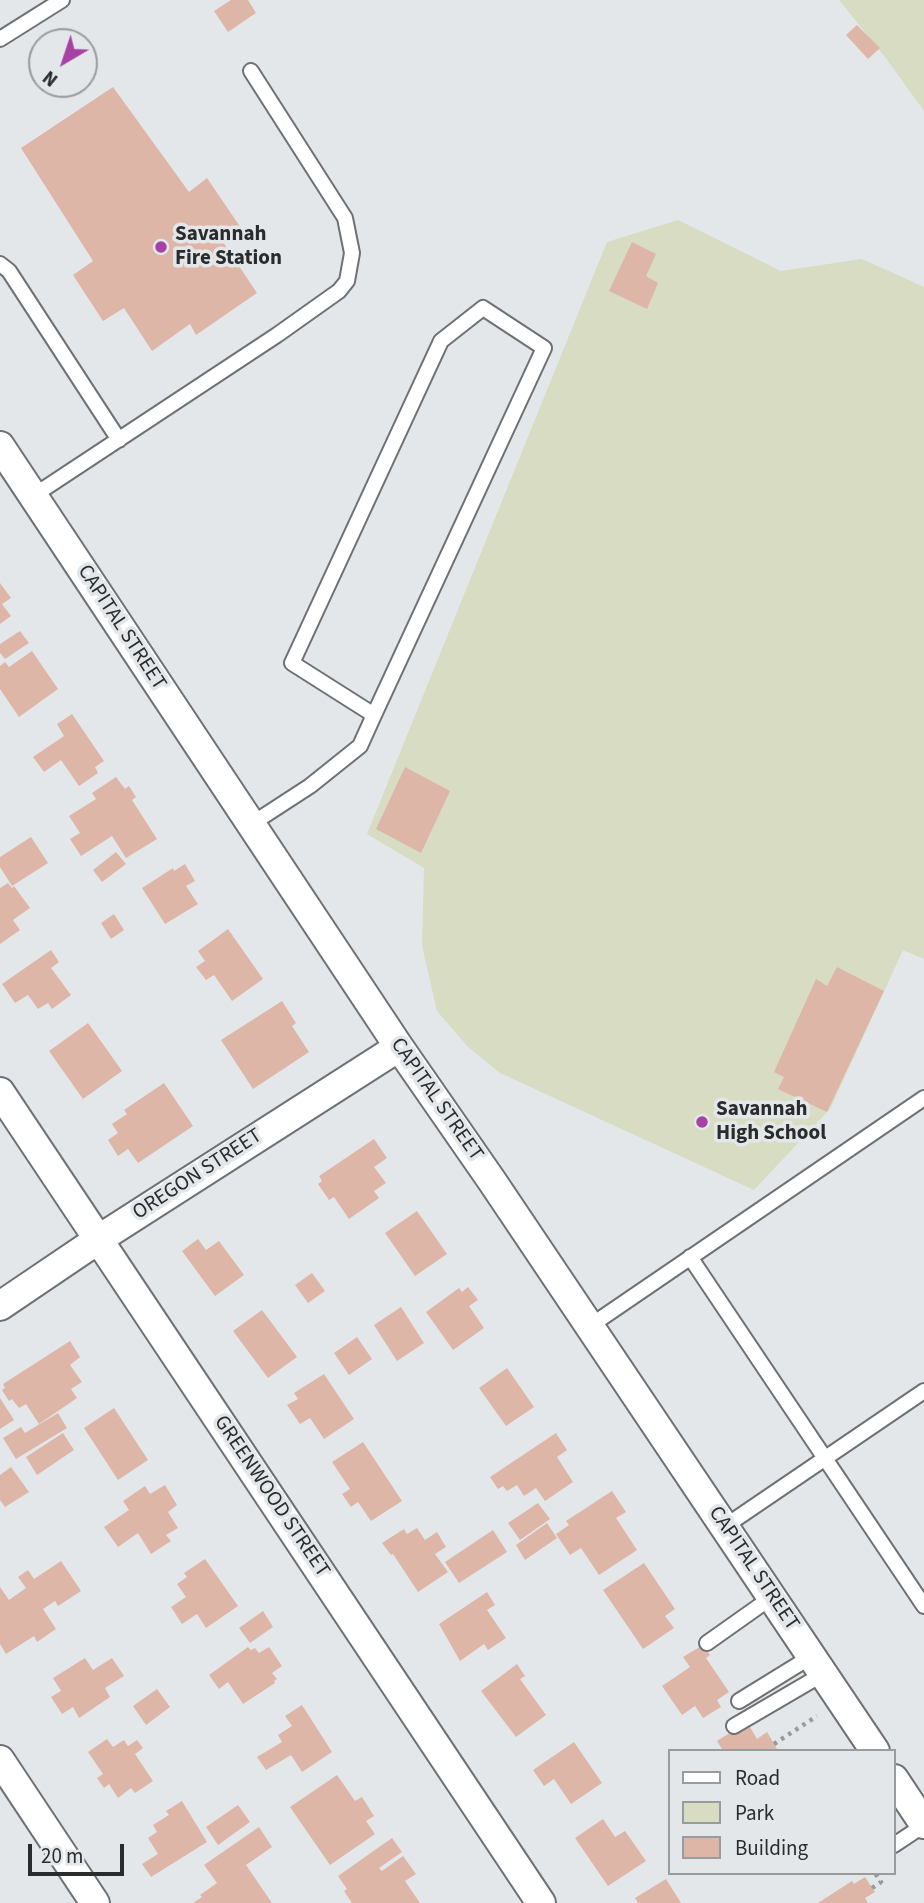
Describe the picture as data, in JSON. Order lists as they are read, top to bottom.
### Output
{
  "streets": {
    "street": ["CAPITAL STREET", "OREGON STREET", "GREENWOOD STREET"]
  },
  "crossings": [
    ["CAPITAL STREET", "OREGON STREET"],
    ["OREGON STREET", "GREENWOOD STREET"]
  ],
  "places": ["Savannah Fire Station", "Savannah High School"],
  "legend": ["Road", "Park", "Building"],
  "scale_bar": "20 m",
  "north": "bottom left"
}
